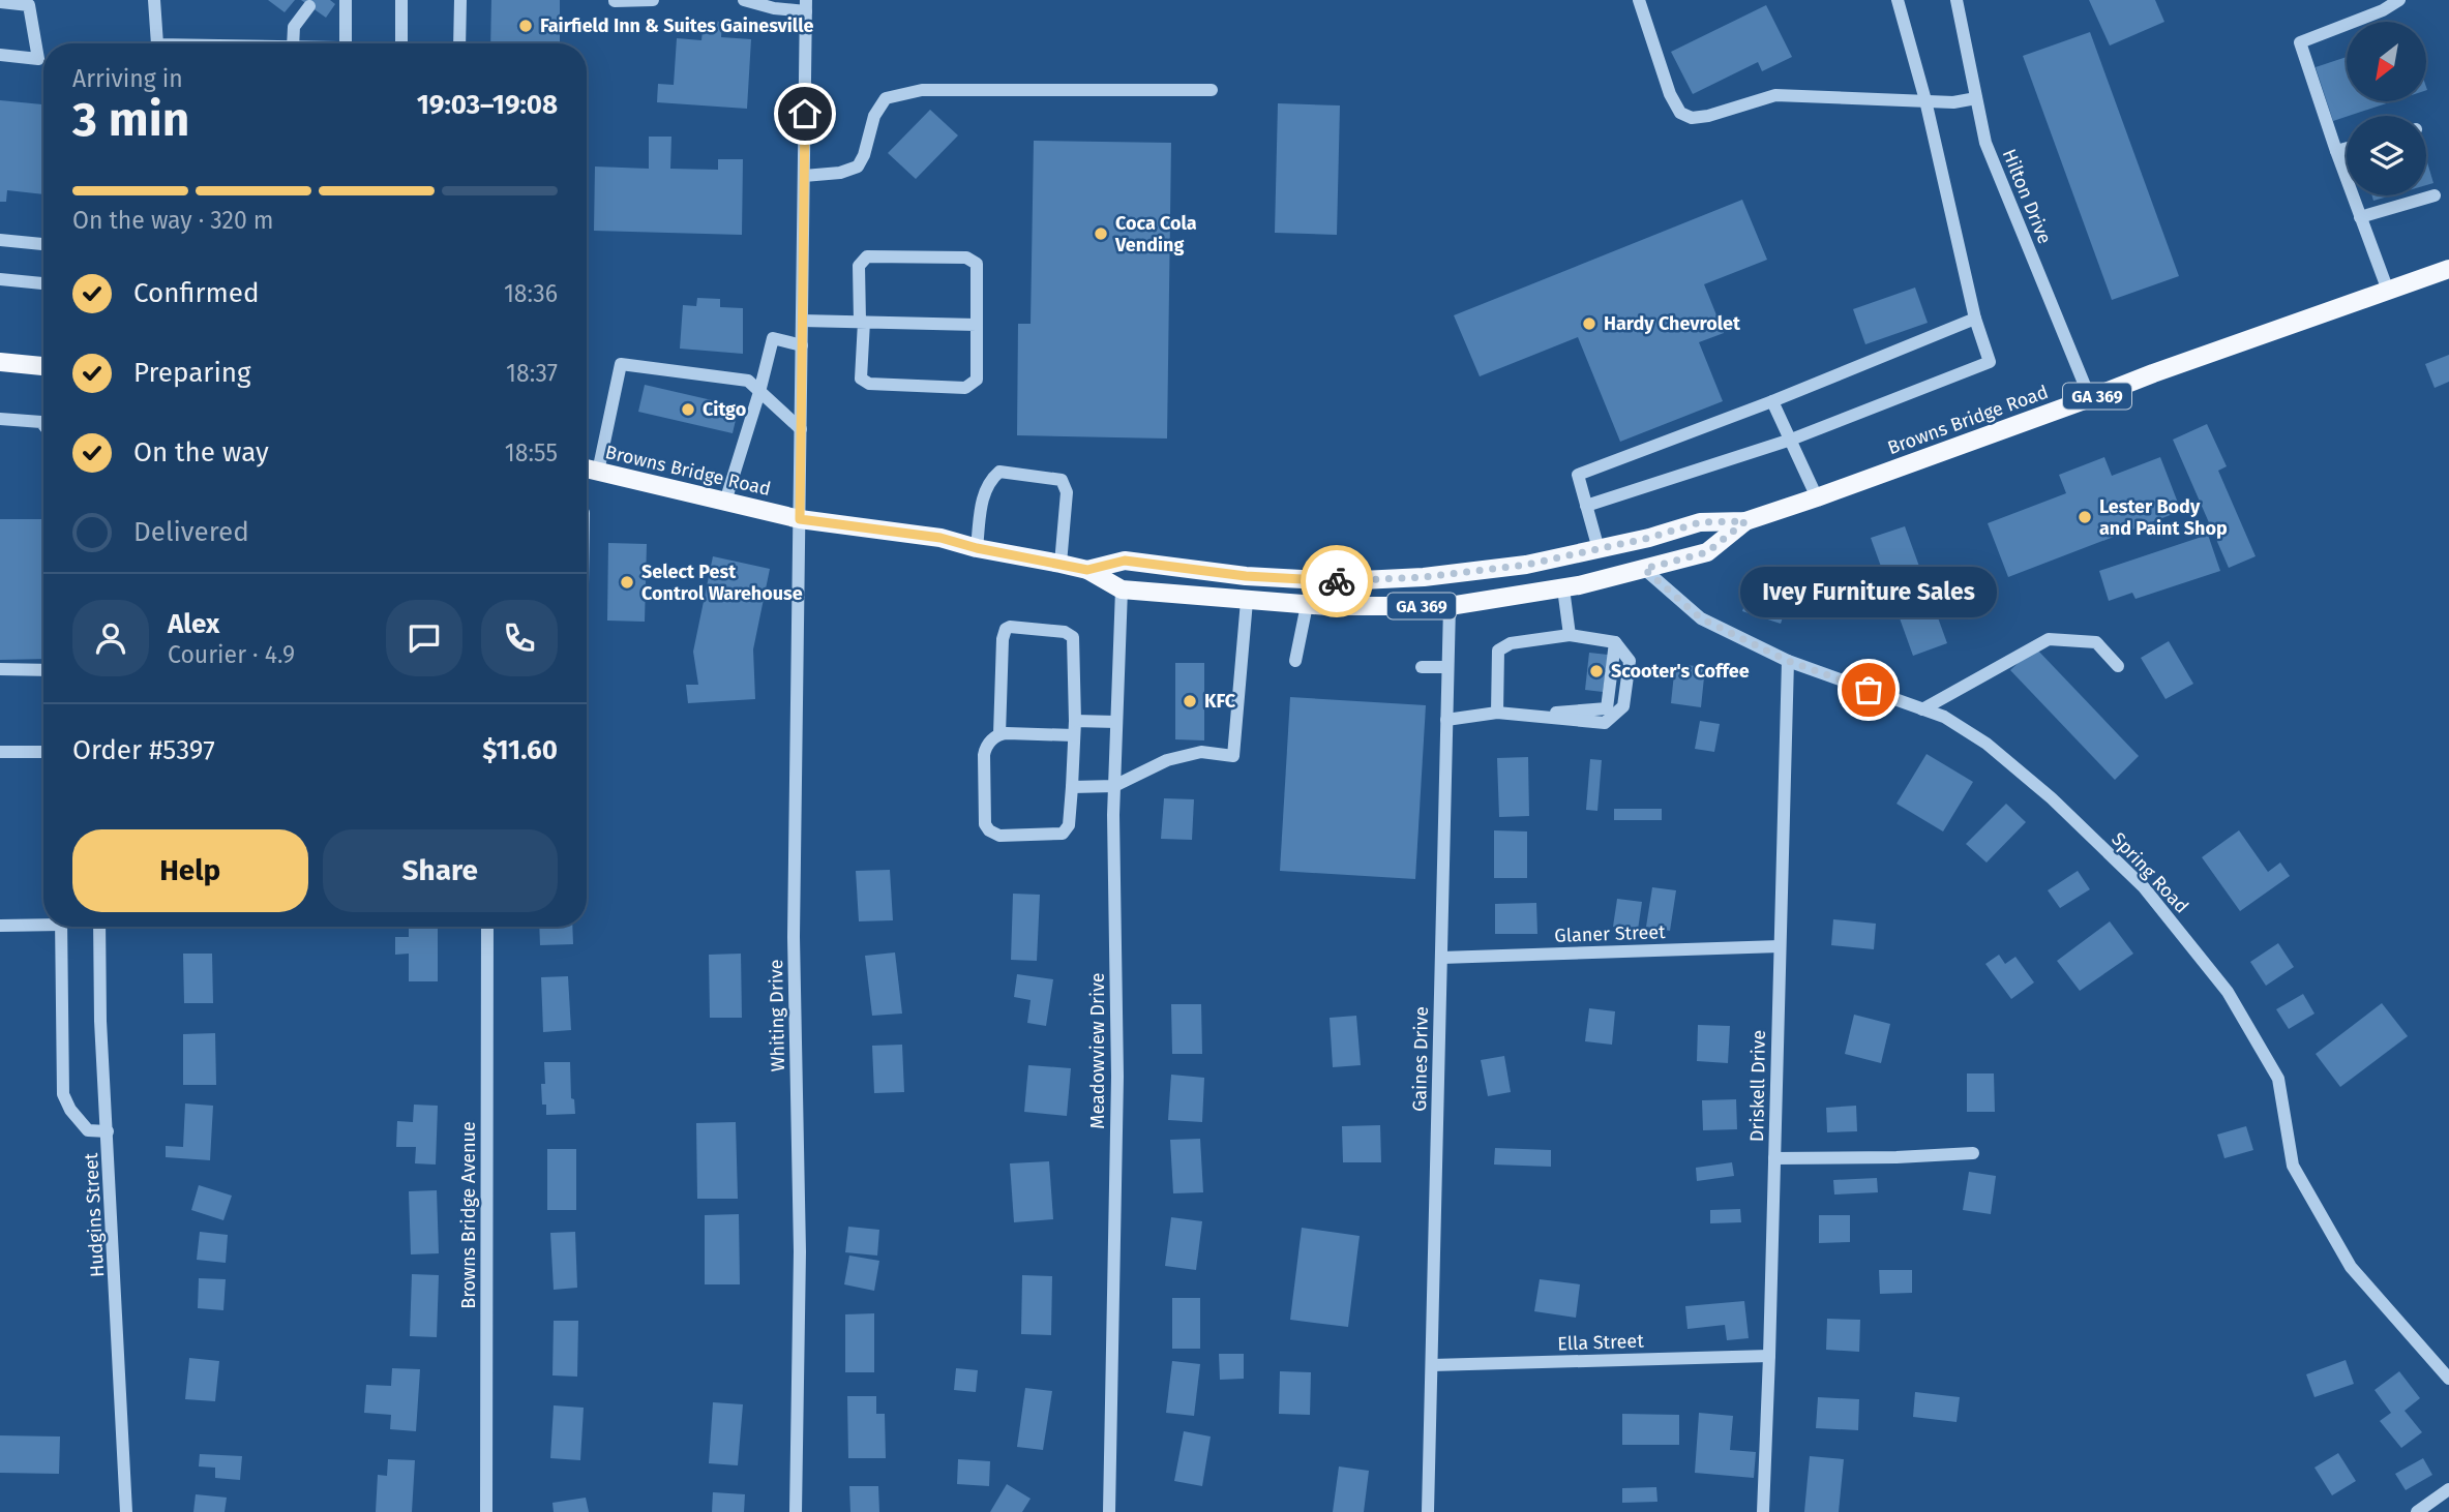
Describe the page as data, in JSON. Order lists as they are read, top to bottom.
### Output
{
  "streets": {
    "main road": ["GA 369", "Browns Bridge Road"],
    "street": [
      "Hilton Drive",
      "Spring Road",
      "Glaner Street",
      "Whiting Drive",
      "Meadowview Drive",
      "Gaines Drive",
      "Driskell Drive",
      "Hudgins Street",
      "Browns Bridge Avenue",
      "Ella Street"
    ]
  },
  "crossings": [
    ["Hilton Drive", "Browns Bridge Road"],
    ["Browns Bridge Road", "Spring Road"],
    ["Browns Bridge Road", "Whiting Drive"],
    ["Browns Bridge Road", "Meadowview Drive"],
    ["Browns Bridge Road", "Gaines Drive"],
    ["Spring Road", "Driskell Drive"],
    ["Glaner Street", "Gaines Drive"],
    ["Glaner Street", "Driskell Drive"],
    ["Gaines Drive", "Ella Street"],
    ["Driskell Drive", "Ella Street"]
  ],
  "places": [
    "Fairfield Inn & Suites Gainesville",
    "Coca Cola Vending",
    "Hardy Chevrolet",
    "Citgo",
    "Lester Body and Paint Shop",
    "Select Pest Control Warehouse",
    "Scooter's Coffee",
    "Ivey Furniture Sales",
    "KFC"
  ],
  "north": "bottom left",
  "page": {
    "heading": ["3 min", "Arriving in", "19:03–19:08"],
    "panel": [
      "Alex",
      "Courier · 4.9",
      "Order #5397",
      "$11.60"
    ],
    "bar": "On the way · 320 m",
    "list": [
      ["Confirmed", "18:36"],
      ["Preparing", "18:37"],
      ["On the way", "18:55"],
      "Delivered"
    ],
    "bubble": "Ivey Furniture Sales",
    "buttons": ["Help", "Share"]
  }
}
